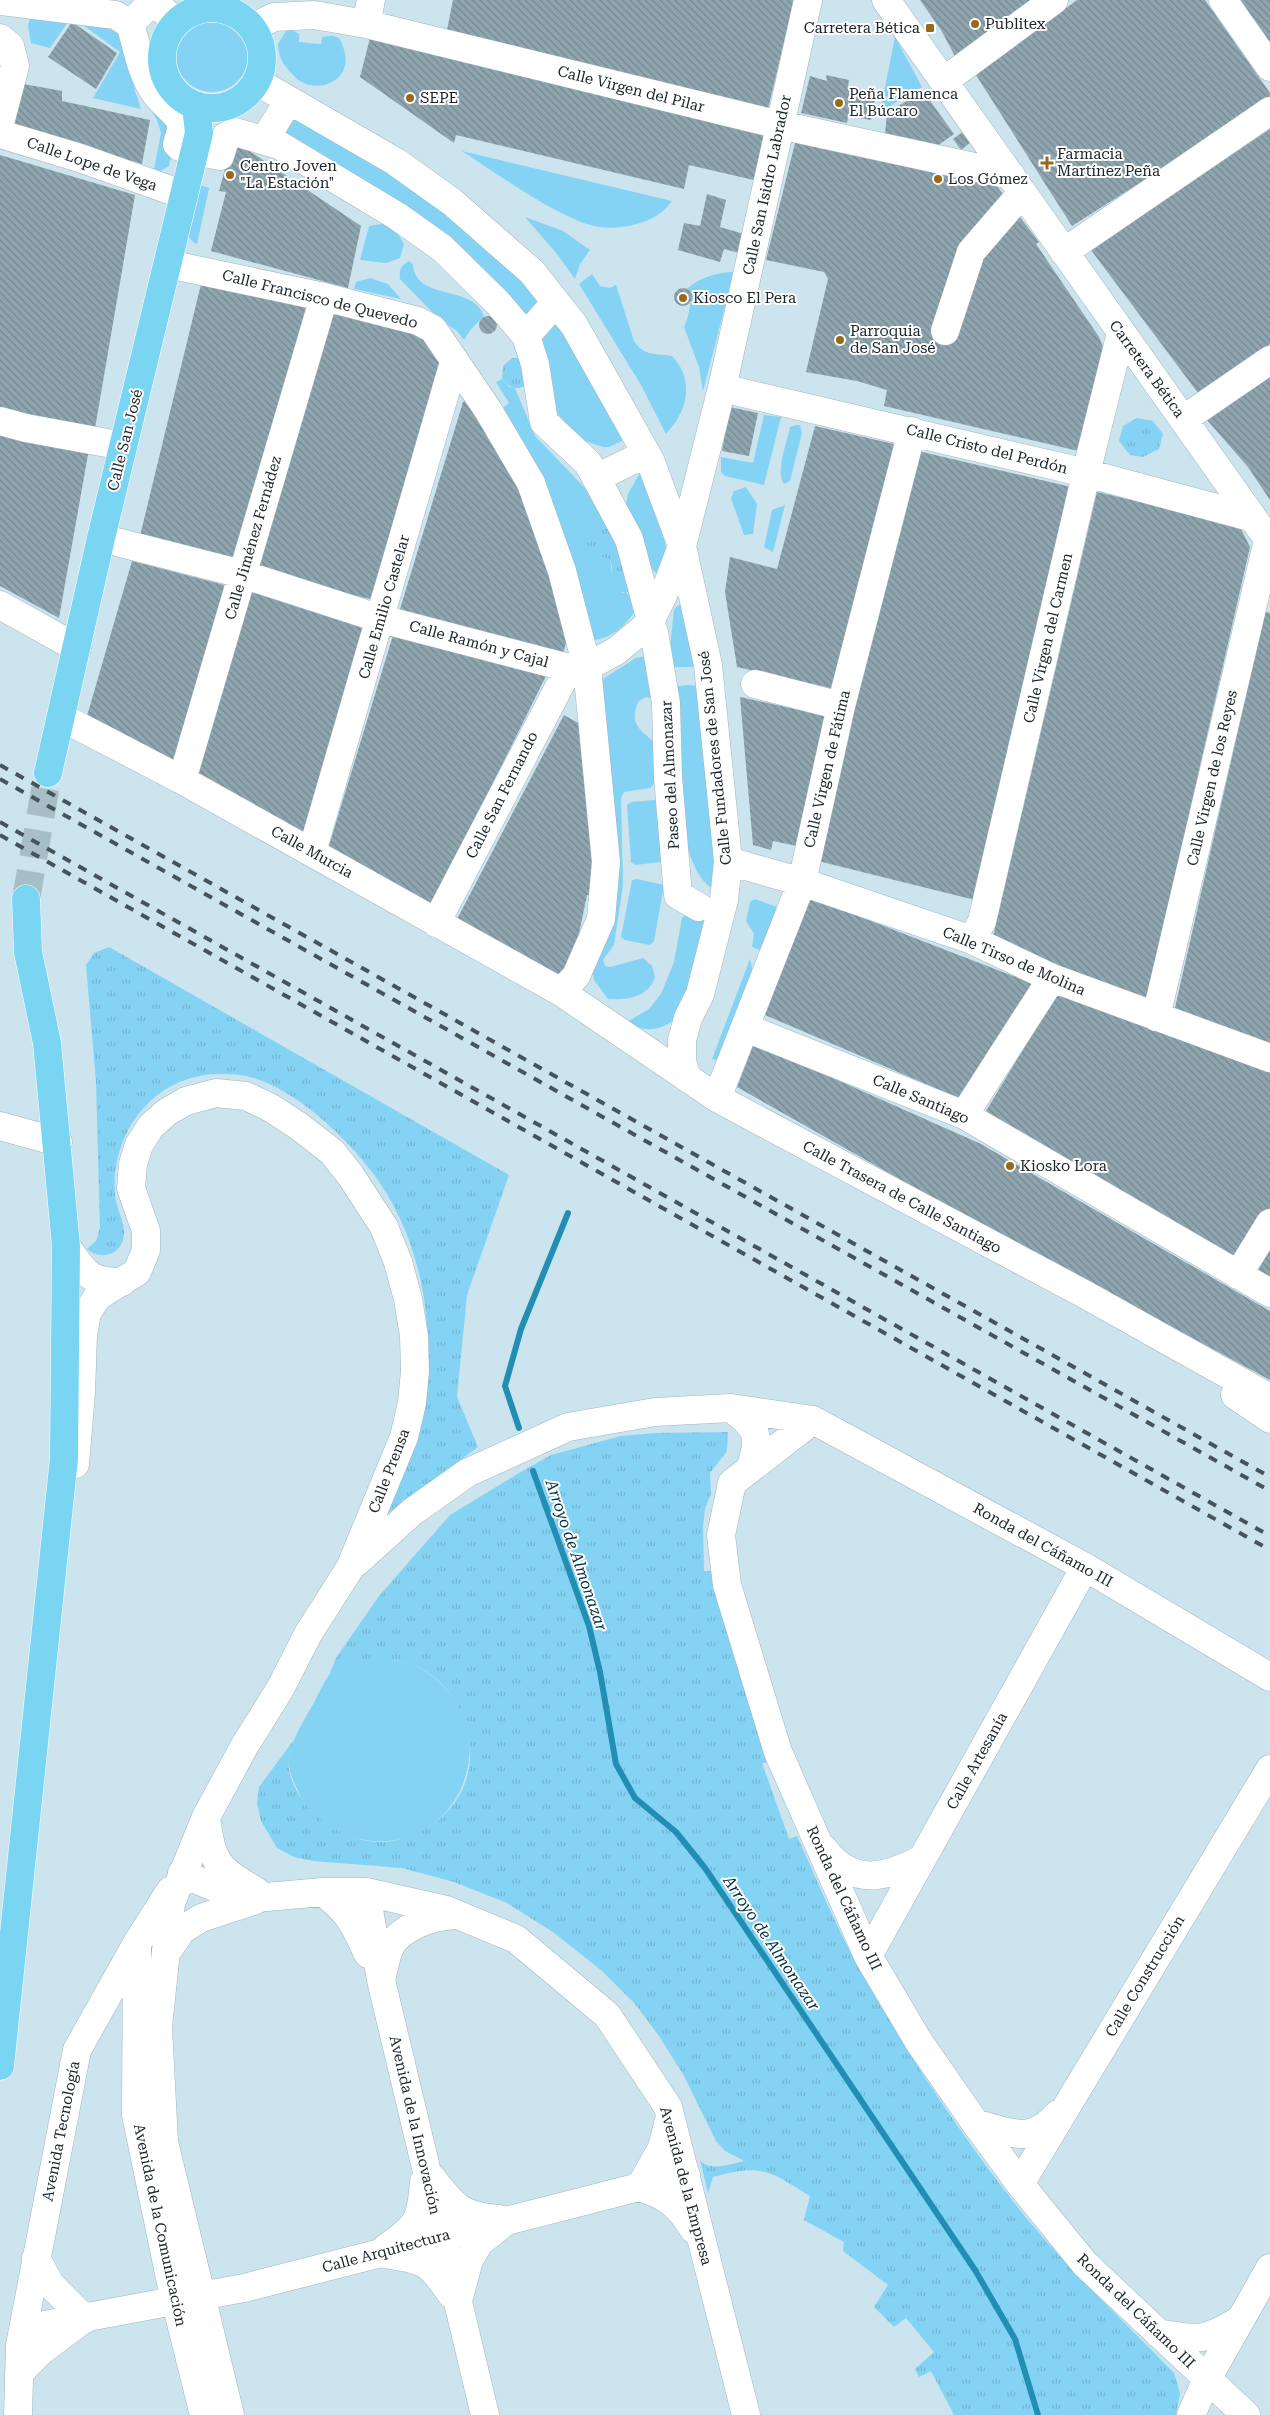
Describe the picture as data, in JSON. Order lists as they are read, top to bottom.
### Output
{
  "streets": {
    "main road": ["Calle San José"],
    "street": [
      "Calle Virgen del Pilar",
      "Calle Lope de Vega",
      "Calle San Isidro Labrador",
      "Calle Francisco de Quevedo",
      "Carretera Bética",
      "Calle Cristo del Perdón",
      "Calle Jiménez Fernádez",
      "Calle Emilio Castelar",
      "Calle Virgen del Carmen",
      "Calle Ramón y Cajal",
      "Calle Fundadores de San José",
      "Calle Virgen de Fátima",
      "Paseo del Almonazar",
      "Calle Virgen de los Reyes",
      "Calle San Fernando",
      "Calle Murcia",
      "Calle Tirso de Molina",
      "Calle Santiago",
      "Calle Trasera de Calle Santiago",
      "Calle Prensa",
      "Ronda del Cáñamo III",
      "Calle Artesanía",
      "Calle Construcción",
      "Avenida de la Innovación",
      "Avenida Tecnología",
      "Avenida de la Empresa",
      "Avenida de la Comunicación",
      "Calle Arquitectura"
    ]
  },
  "crossings": [
    ["Calle Virgen del Pilar", "Calle San Isidro Labrador"],
    ["Calle Virgen del Pilar", "Carretera Bética"],
    ["Calle Virgen del Pilar", "Calle San José"],
    ["Calle Virgen del Pilar", "Calle Fundadores de San José"],
    ["Calle Lope de Vega", "Calle San José"],
    ["Calle San Isidro Labrador", "Calle Cristo del Perdón"],
    ["Calle San Isidro Labrador", "Calle Fundadores de San José"],
    ["Calle San Isidro Labrador", "Paseo del Almonazar"],
    ["Calle Francisco de Quevedo", "Calle San José"],
    ["Calle Francisco de Quevedo", "Calle Jiménez Fernádez"],
    ["Calle Francisco de Quevedo", "Calle Emilio Castelar"],
    ["Calle Francisco de Quevedo", "Calle Ramón y Cajal"],
    ["Calle Francisco de Quevedo", "Calle San Fernando"],
    ["Calle Francisco de Quevedo", "Calle Murcia"],
    ["Carretera Bética", "Calle Cristo del Perdón"],
    ["Carretera Bética", "Calle Virgen del Carmen"],
    ["Carretera Bética", "Calle Virgen de los Reyes"],
    ["Calle San José", "Calle Ramón y Cajal"],
    ["Calle San José", "Calle Fundadores de San José"],
    ["Calle San José", "Calle Murcia"],
    ["Calle Cristo del Perdón", "Calle Virgen del Carmen"],
    ["Calle Cristo del Perdón", "Calle Virgen de Fátima"],
    ["Calle Jiménez Fernádez", "Calle Ramón y Cajal"],
    ["Calle Jiménez Fernádez", "Calle Murcia"],
    ["Calle Emilio Castelar", "Calle Ramón y Cajal"],
    ["Calle Emilio Castelar", "Calle Murcia"],
    ["Calle Virgen del Carmen", "Calle Tirso de Molina"],
    ["Calle Ramón y Cajal", "Calle San Fernando"],
    ["Calle Fundadores de San José", "Calle Murcia"],
    ["Calle Fundadores de San José", "Calle Tirso de Molina"],
    ["Calle Fundadores de San José", "Calle Trasera de Calle Santiago"],
    ["Calle Virgen de Fátima", "Calle Tirso de Molina"],
    ["Calle Virgen de Fátima", "Calle Santiago"],
    ["Calle Virgen de Fátima", "Calle Trasera de Calle Santiago"],
    ["Calle Virgen de los Reyes", "Calle Tirso de Molina"],
    ["Calle San Fernando", "Calle Murcia"],
    ["Calle Murcia", "Calle Trasera de Calle Santiago"],
    ["Calle Prensa", "Ronda del Cáñamo III"],
    ["Calle Prensa", "Avenida Tecnología"],
    ["Calle Prensa", "Avenida de la Empresa"],
    ["Ronda del Cáñamo III", "Calle Artesanía"],
    ["Ronda del Cáñamo III", "Calle Construcción"],
    ["Avenida de la Innovación", "Avenida de la Empresa"],
    ["Avenida de la Innovación", "Calle Arquitectura"],
    ["Avenida Tecnología", "Avenida de la Empresa"],
    ["Avenida Tecnología", "Avenida de la Comunicación"],
    ["Avenida Tecnología", "Calle Arquitectura"],
    ["Avenida de la Empresa", "Calle Arquitectura"],
    ["Avenida de la Comunicación", "Calle Arquitectura"]
  ],
  "water": ["Arroyo de Almonazar"],
  "places": {
    "other": [
      "Publitex",
      "SEPE",
      "Peña Flamenca El Búcaro",
      "Centro Joven \"La Estación\"",
      "Los Gómez",
      "Kiosco El Pera",
      "Parroquia de San José",
      "Kiosko Lora"
    ],
    "transit": ["Carretera Bética"],
    "health": ["Farmacia Martínez Peña"]
  }
}
